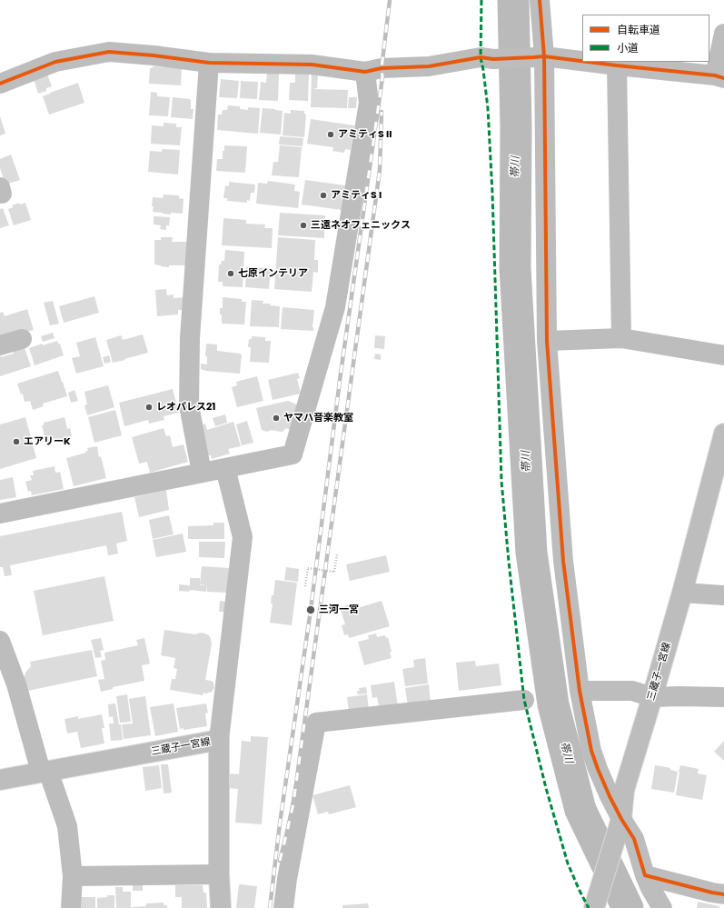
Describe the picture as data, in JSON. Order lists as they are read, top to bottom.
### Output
{
  "streets": {
    "street": ["三蔵子一宮線"]
  },
  "water": ["帯川"],
  "places": [
    "アミティS II",
    "アミティS I",
    "三遠ネオフェニックス",
    "七原インテリア",
    "レオパレス21",
    "ヤマハ音楽教室",
    "エアリーK",
    "三河一宮"
  ],
  "legend": ["自転車道", "小道"]
}
